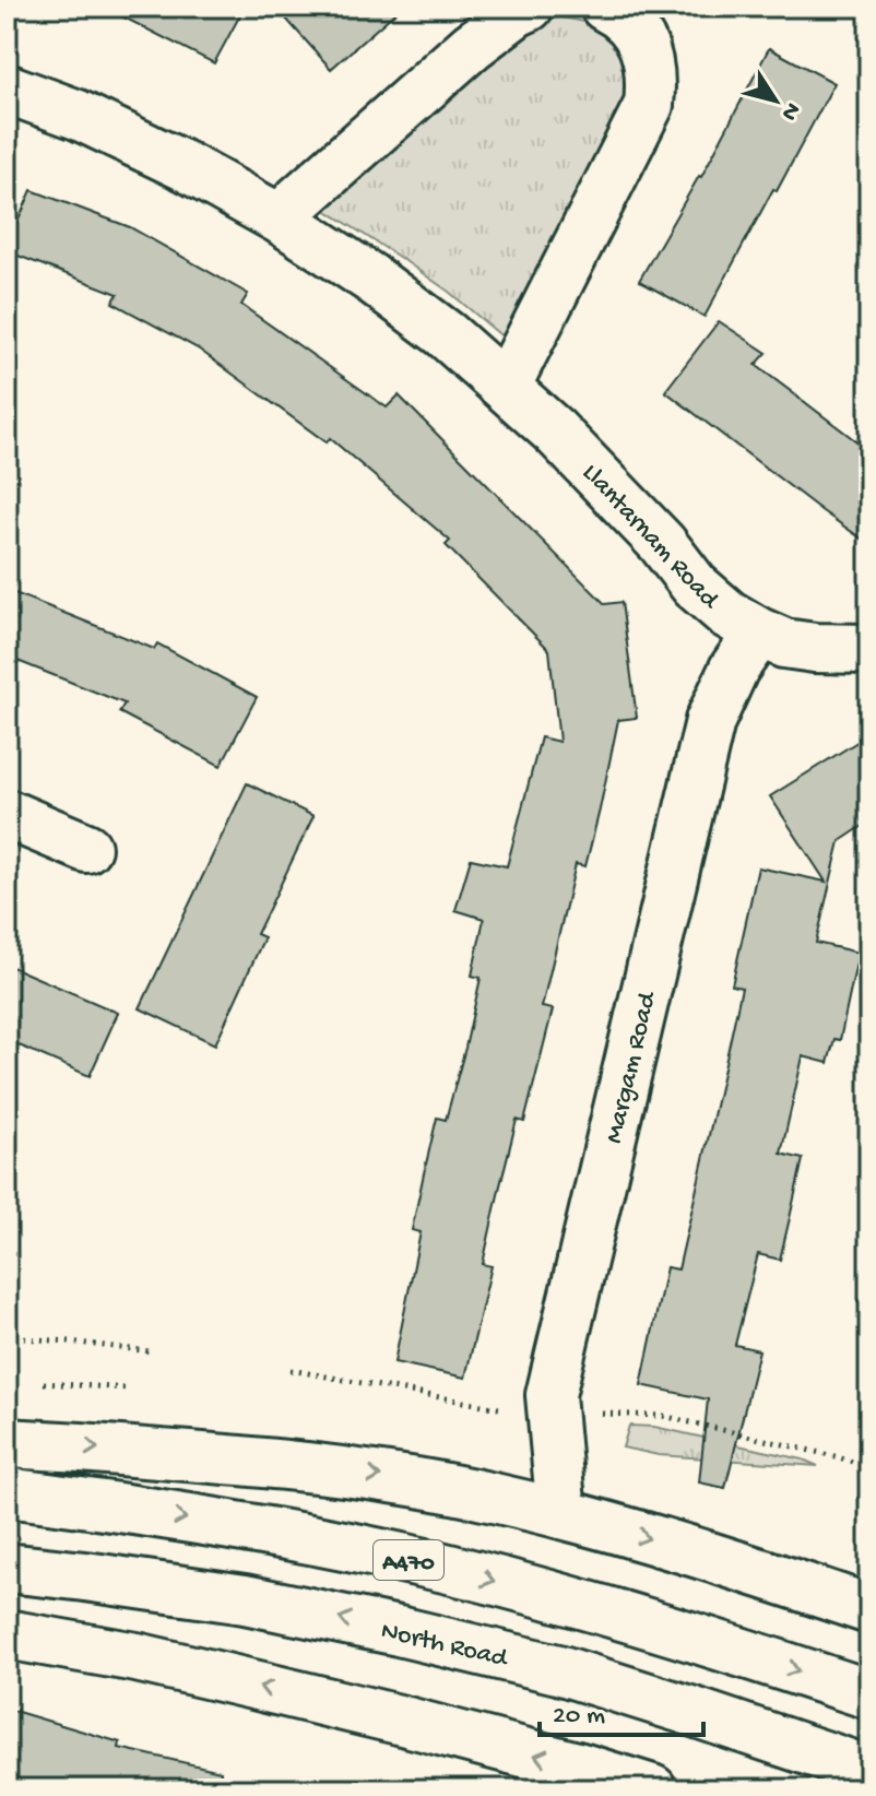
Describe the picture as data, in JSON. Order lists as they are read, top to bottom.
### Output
{
  "streets": {
    "main road": [
      "Llantarnam Road",
      "Margam Road",
      "A470",
      "North Road"
    ]
  },
  "crossings": [
    ["Llantarnam Road", "Margam Road"]
  ],
  "scale_bar": "20 m",
  "north": "bottom right"
}
